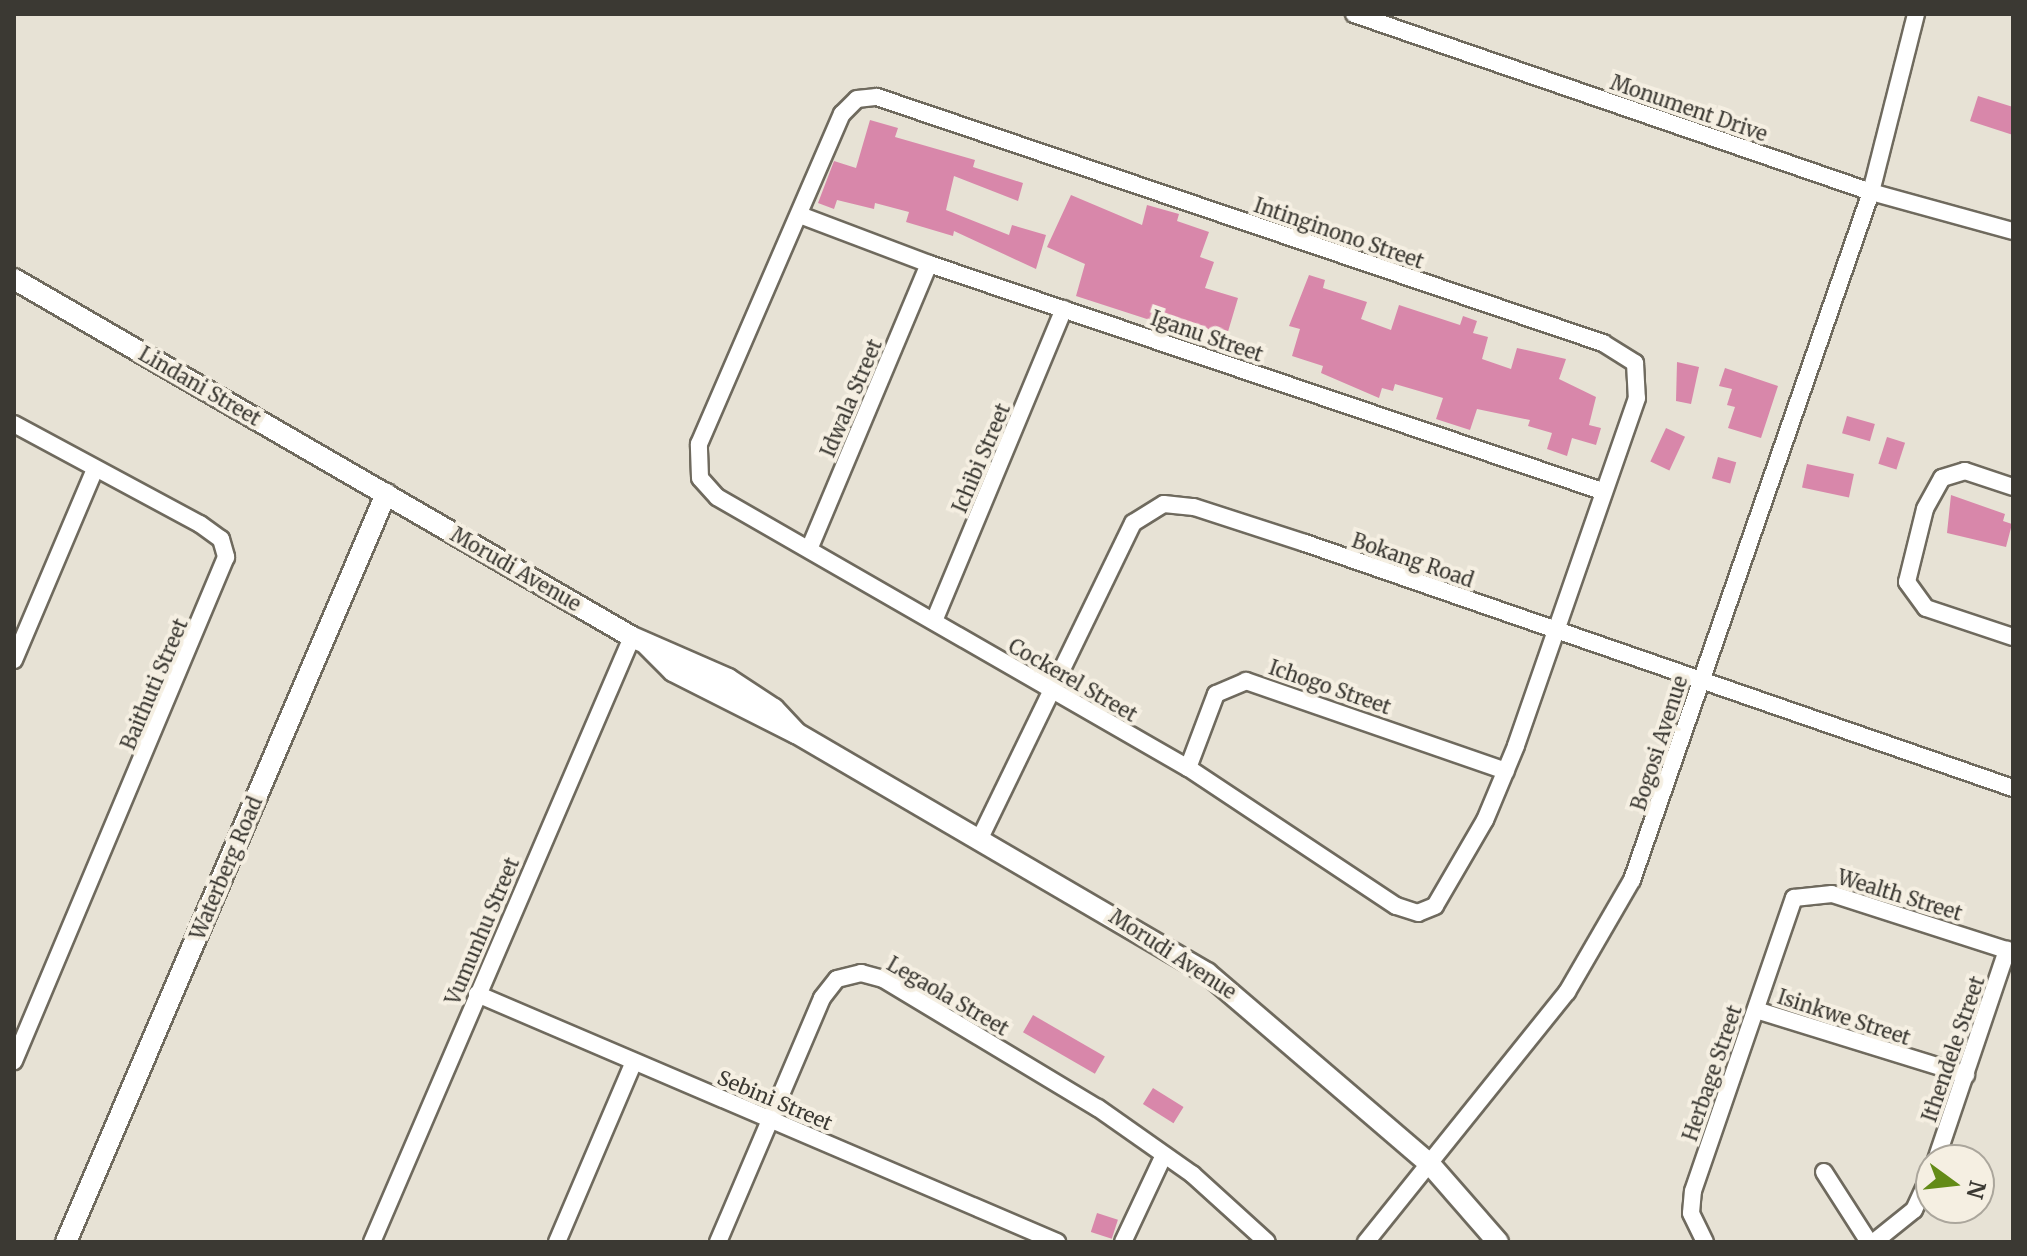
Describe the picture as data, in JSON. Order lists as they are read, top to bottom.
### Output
{
  "streets": {
    "street": [
      "Monument Drive",
      "Intinginono Street",
      "Iganu Street",
      "Lindani Street",
      "Idwala Street",
      "Ichibi Street",
      "Bokang Road",
      "Morudi Avenue",
      "Cockerel Street",
      "Baithuti Street",
      "Ichogo Street",
      "Bogosi Avenue",
      "Waterberg Road",
      "Wealth Street",
      "Vumunhu Street",
      "Legaola Street",
      "Isinkwe Street",
      "Ithendele Street",
      "Herbage Street",
      "Sebini Street"
    ]
  },
  "crossings": [
    ["Monument Drive", "Bogosi Avenue"],
    ["Intinginono Street", "Iganu Street"],
    ["Intinginono Street", "Bokang Road"],
    ["Intinginono Street", "Cockerel Street"],
    ["Intinginono Street", "Ichogo Street"],
    ["Iganu Street", "Idwala Street"],
    ["Iganu Street", "Ichibi Street"],
    ["Lindani Street", "Morudi Avenue"],
    ["Lindani Street", "Waterberg Road"],
    ["Idwala Street", "Cockerel Street"],
    ["Ichibi Street", "Cockerel Street"],
    ["Bokang Road", "Morudi Avenue"],
    ["Bokang Road", "Cockerel Street"],
    ["Bokang Road", "Bogosi Avenue"],
    ["Morudi Avenue", "Bogosi Avenue"],
    ["Morudi Avenue", "Waterberg Road"],
    ["Morudi Avenue", "Vumunhu Street"],
    ["Cockerel Street", "Ichogo Street"],
    ["Wealth Street", "Ithendele Street"],
    ["Wealth Street", "Herbage Street"],
    ["Vumunhu Street", "Sebini Street"],
    ["Legaola Street", "Sebini Street"],
    ["Isinkwe Street", "Ithendele Street"],
    ["Isinkwe Street", "Herbage Street"]
  ],
  "north": "right"
}
